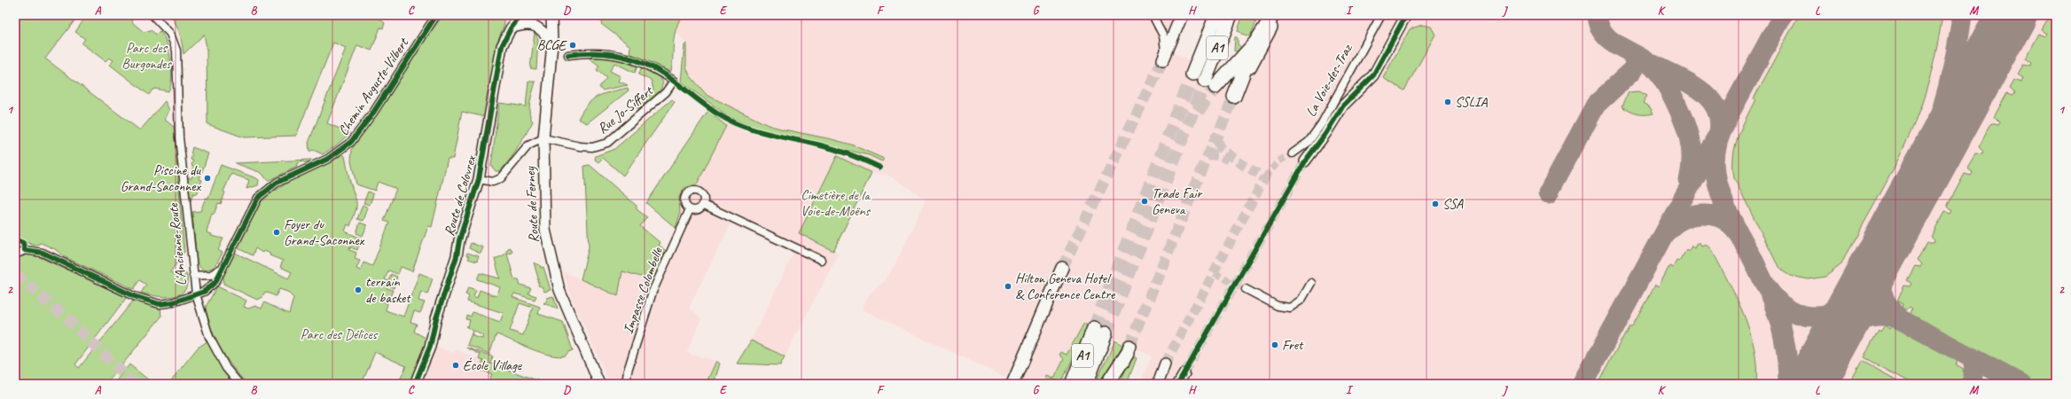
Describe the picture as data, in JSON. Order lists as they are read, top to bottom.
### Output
{
  "streets": {
    "highway": ["A1"],
    "street": [
      "La Voie-des-Traz",
      "Chemin Auguste-Vilbert",
      "Rue Jo-Siffert",
      "Route de Colovrex",
      "Route de Ferney",
      "L'Ancienne-Route",
      "Impasse Colombelle"
    ]
  },
  "crossings": [
    ["Chemin Auguste-Vilbert", "L'Ancienne-Route"],
    ["Rue Jo-Siffert", "Route de Ferney"]
  ],
  "parks": ["Parc des Burgondes", "Cimetière de la Voie-de-Moëns", "Parc des Délices"],
  "places": [
    "BCGE",
    "SSLIA",
    "Piscine du Grand-Saconnex",
    "Trade Fair Geneva",
    "SSA",
    "Foyer du Grand-Saconnex",
    "Hilton Geneva Hotel & Conference Centre",
    "terrain de basket",
    "Fret",
    "École Village"
  ],
  "grid": {
    "columns": [
      "A",
      "B",
      "C",
      "D",
      "E",
      "F",
      "G",
      "H",
      "I",
      "J",
      "K",
      "L",
      "M"
    ],
    "rows": ["1", "2"]
  }
}
